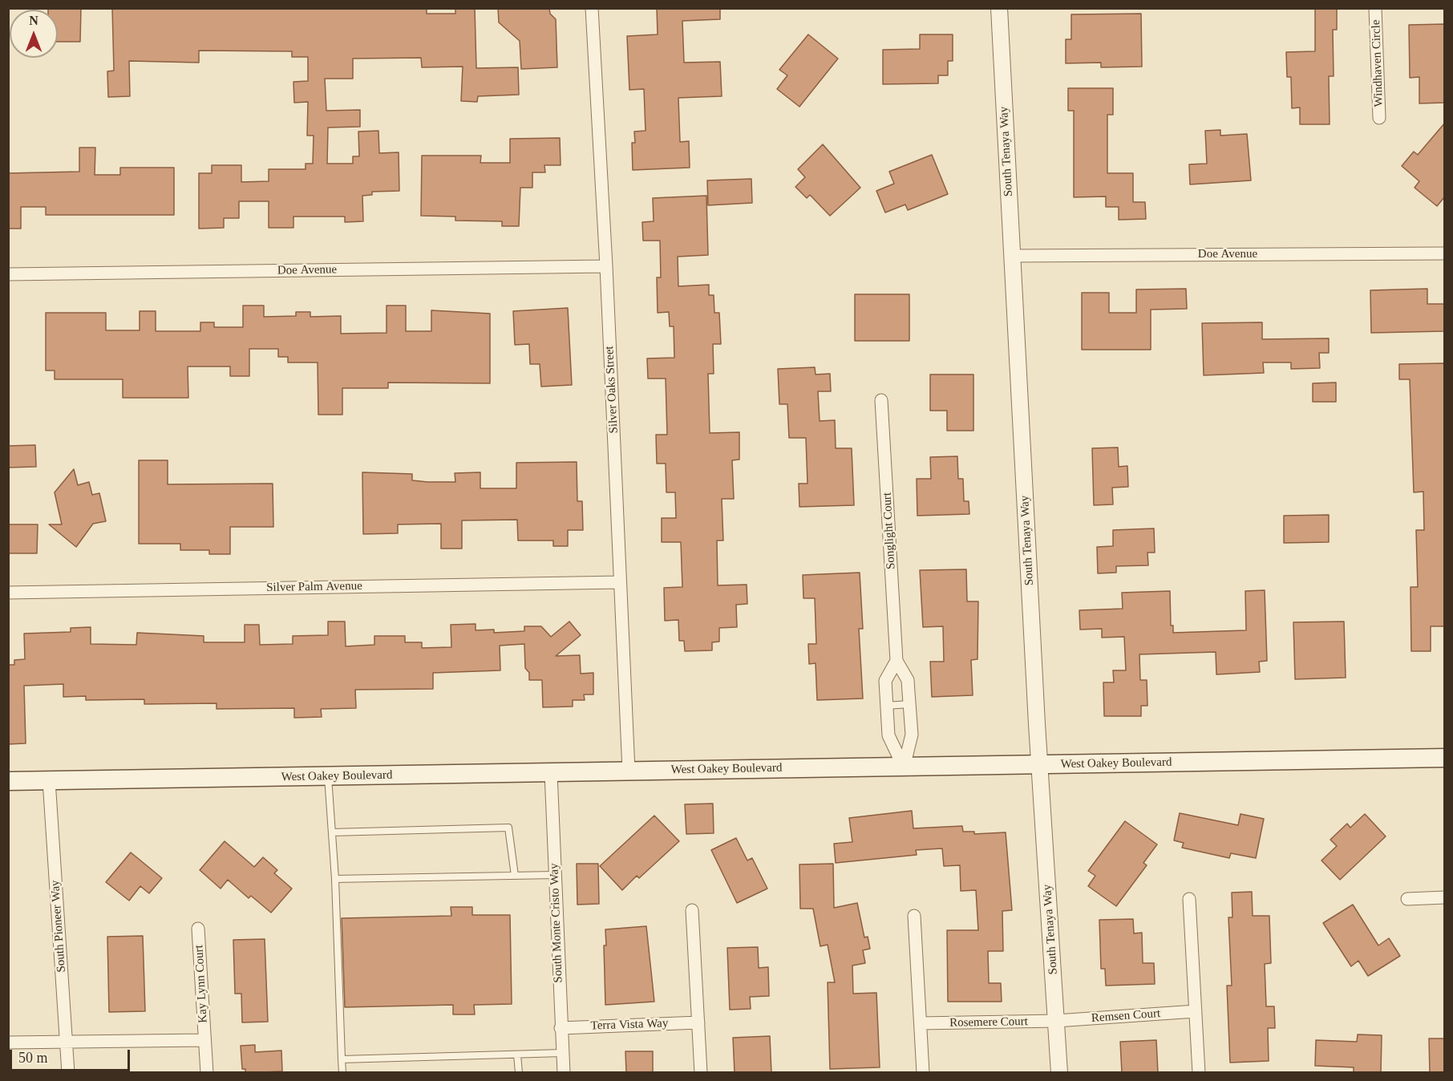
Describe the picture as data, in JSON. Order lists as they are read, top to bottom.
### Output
{
  "streets": {
    "main road": ["West Oakey Boulevard"],
    "street": [
      "Windhaven Circle",
      "South Tenaya Way",
      "Doe Avenue",
      "Silver Oaks Street",
      "Songlight Court",
      "Silver Palm Avenue",
      "South Monte Cristo Way",
      "South Pioneer Way",
      "Kay Lynn Court",
      "Remsen Court",
      "Rosemere Court",
      "Terra Vista Way"
    ]
  },
  "crossings": [
    ["South Tenaya Way", "Doe Avenue"],
    ["South Tenaya Way", "West Oakey Boulevard"],
    ["South Tenaya Way", "Remsen Court"],
    ["South Tenaya Way", "Rosemere Court"],
    ["Doe Avenue", "Silver Oaks Street"],
    ["Silver Oaks Street", "Silver Palm Avenue"],
    ["Silver Oaks Street", "West Oakey Boulevard"],
    ["Songlight Court", "West Oakey Boulevard"],
    ["West Oakey Boulevard", "South Monte Cristo Way"],
    ["West Oakey Boulevard", "South Pioneer Way"],
    ["South Monte Cristo Way", "Terra Vista Way"],
    ["South Pioneer Way", "Kay Lynn Court"],
    ["Remsen Court", "Rosemere Court"]
  ],
  "scale_bar": "50 m",
  "north": "top"
}
